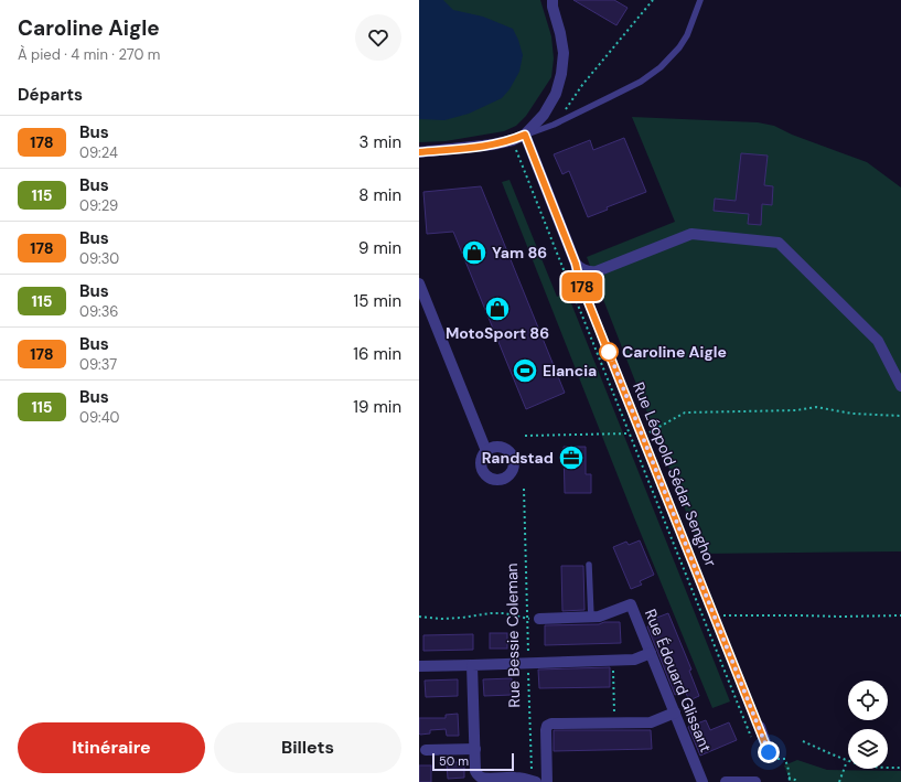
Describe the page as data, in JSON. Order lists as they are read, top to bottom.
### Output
{
  "streets": {
    "street": ["Rue Léopold Sédar Senghor", "Rue Édouard Glissant"],
    "path": ["Rue Bessie Coleman"]
  },
  "crossings": [
    ["Rue Bessie Coleman", "Rue Édouard Glissant"]
  ],
  "places": {
    "shop": ["Yam 86", "MotoSport 86"],
    "other": ["Caroline Aigle"],
    "sports": ["Elancia"],
    "office": ["Randstad"]
  },
  "lines": ["bus line 178"],
  "scale_bar": "50 m",
  "page": {
    "heading": [
      ["Caroline Aigle", "À pied · 4 min · 270 m"],
      "Départs"
    ],
    "on_map": "178",
    "list": [
      {
        "mark": "178",
        "name": "Bus",
        "note": "09:24",
        "value": "3 min"
      },
      {
        "mark": "115",
        "name": "Bus",
        "note": "09:29",
        "value": "8 min"
      },
      {
        "mark": "178",
        "name": "Bus",
        "note": "09:30",
        "value": "9 min"
      },
      {
        "mark": "115",
        "name": "Bus",
        "note": "09:36",
        "value": "15 min"
      },
      {
        "mark": "178",
        "name": "Bus",
        "note": "09:37",
        "value": "16 min"
      },
      {
        "mark": "115",
        "name": "Bus",
        "note": "09:40",
        "value": "19 min"
      }
    ],
    "buttons": ["Itinéraire", "Billets"],
    "scale": "50 m"
  }
}
